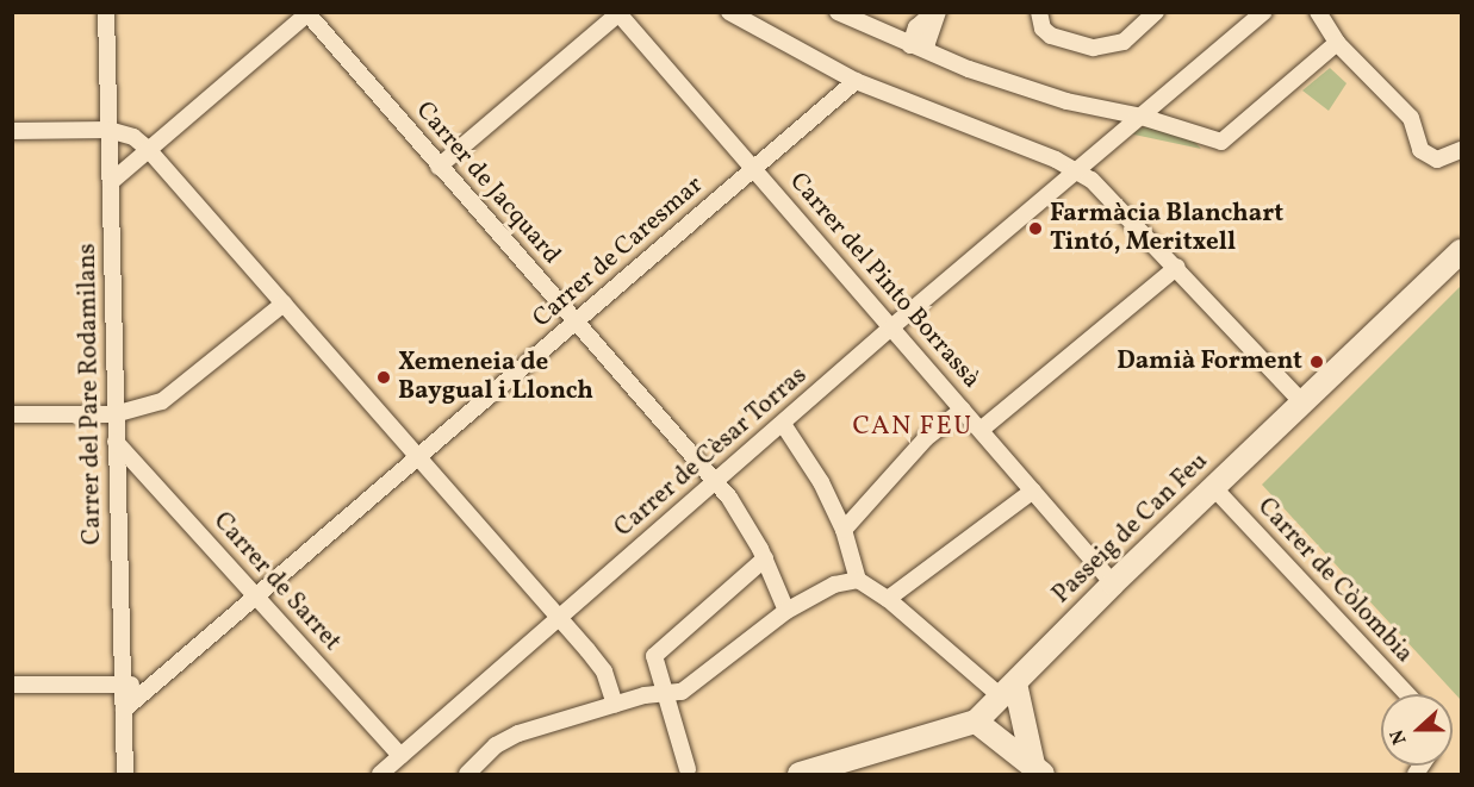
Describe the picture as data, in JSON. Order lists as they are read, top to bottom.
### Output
{
  "streets": {
    "street": [
      "Carrer de Jacquard",
      "Carrer de Caresmar",
      "Carrer del Pinto Borrassà",
      "Carrer del Pare Rodamilans",
      "Carrer de Cèsar Torras",
      "Passeig de Can Feu",
      "Carrer de Còlombia",
      "Carrer de Sarret"
    ]
  },
  "crossings": [
    ["Carrer de Jacquard", "Carrer de Caresmar"],
    ["Carrer de Jacquard", "Carrer de Cèsar Torras"],
    ["Carrer de Caresmar", "Carrer del Pinto Borrassà"],
    ["Carrer de Caresmar", "Carrer del Pare Rodamilans"],
    ["Carrer de Caresmar", "Carrer de Sarret"],
    ["Carrer del Pinto Borrassà", "Carrer de Cèsar Torras"],
    ["Carrer del Pinto Borrassà", "Passeig de Can Feu"],
    ["Carrer del Pare Rodamilans", "Carrer de Sarret"],
    ["Carrer de Cèsar Torras", "Carrer de Sarret"],
    ["Passeig de Can Feu", "Carrer de Còlombia"]
  ],
  "districts": ["CAN FEU"],
  "places": ["Farmàcia Blanchart Tintó, Meritxell", "Damià Forment", "Xemeneia de Baygual i Llonch"],
  "north": "left"
}
